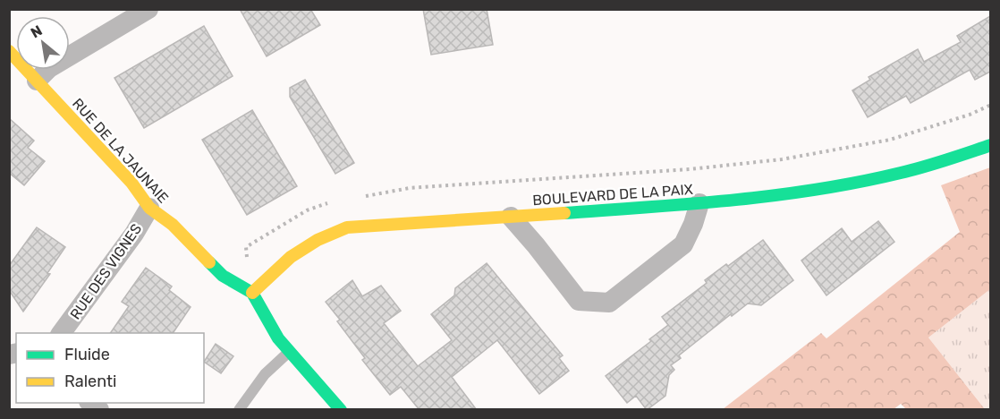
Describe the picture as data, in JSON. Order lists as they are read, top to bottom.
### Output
{
  "streets": {
    "street": ["RUE DE LA JAUNAIE", "BOULEVARD DE LA PAIX", "RUE DES VIGNES"]
  },
  "crossings": [
    ["RUE DE LA JAUNAIE", "BOULEVARD DE LA PAIX"],
    ["RUE DE LA JAUNAIE", "RUE DES VIGNES"]
  ],
  "legend": ["Fluide", "Ralenti"],
  "north": "top left"
}
